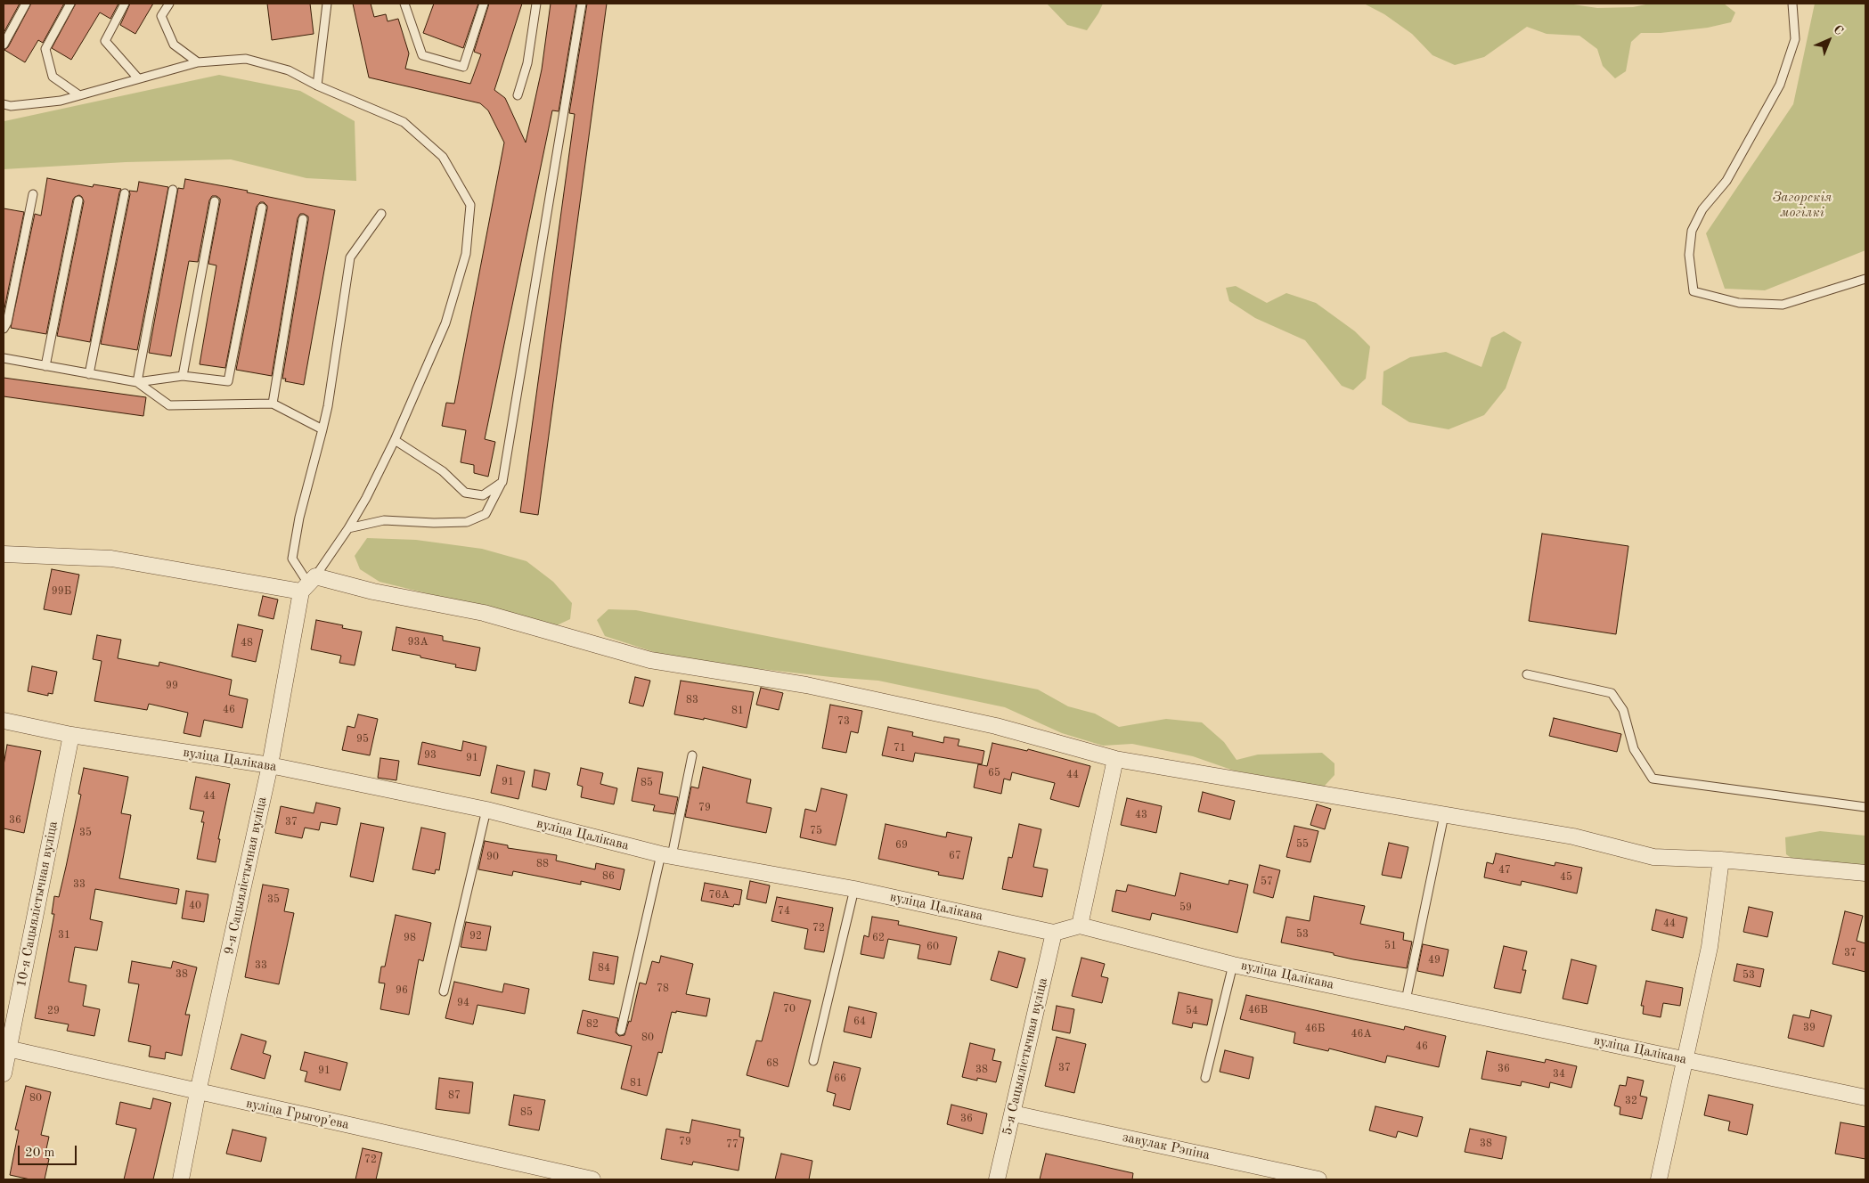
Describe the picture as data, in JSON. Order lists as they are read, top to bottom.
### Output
{
  "streets": {
    "street": [
      "вуліца Цалікава",
      "9-я Сацыялістычная вуліца",
      "10-я Сацыялістычная вуліца",
      "5-я Сацыялістычная вуліца",
      "вуліца Грыгорʼева",
      "завулак Рэпіна"
    ]
  },
  "crossings": [
    ["вуліца Цалікава", "9-я Сацыялістычная вуліца"],
    ["вуліца Цалікава", "10-я Сацыялістычная вуліца"],
    ["вуліца Цалікава", "5-я Сацыялістычная вуліца"],
    ["9-я Сацыялістычная вуліца", "вуліца Грыгорʼева"],
    ["10-я Сацыялістычная вуліца", "вуліца Грыгорʼева"],
    ["5-я Сацыялістычная вуліца", "завулак Рэпіна"]
  ],
  "parks": ["Загорскія могілкі"],
  "house_numbers": [
    "99Б",
    "93А",
    "48",
    "99",
    "83",
    "46",
    "81",
    "73",
    "95",
    "71",
    "93",
    "91",
    "65",
    "44",
    "91",
    "85",
    "44",
    "79",
    "43",
    "36",
    "37",
    "75",
    "35",
    "55",
    "69",
    "67",
    "90",
    "88",
    "47",
    "86",
    "45",
    "57",
    "33",
    "76А",
    "35",
    "40",
    "59",
    "74",
    "44",
    "72",
    "53",
    "31",
    "92",
    "98",
    "62",
    "51",
    "60",
    "37",
    "49",
    "33",
    "84",
    "38",
    "53",
    "78",
    "96",
    "94",
    "70",
    "46В",
    "29",
    "54",
    "64",
    "82",
    "39",
    "46Б",
    "46А",
    "80",
    "46",
    "68",
    "37",
    "36",
    "38",
    "91",
    "34",
    "66",
    "81",
    "87",
    "80",
    "32",
    "85",
    "36",
    "79",
    "38",
    "77",
    "72"
  ],
  "scale_bar": "20 m",
  "north": "top right"
}
